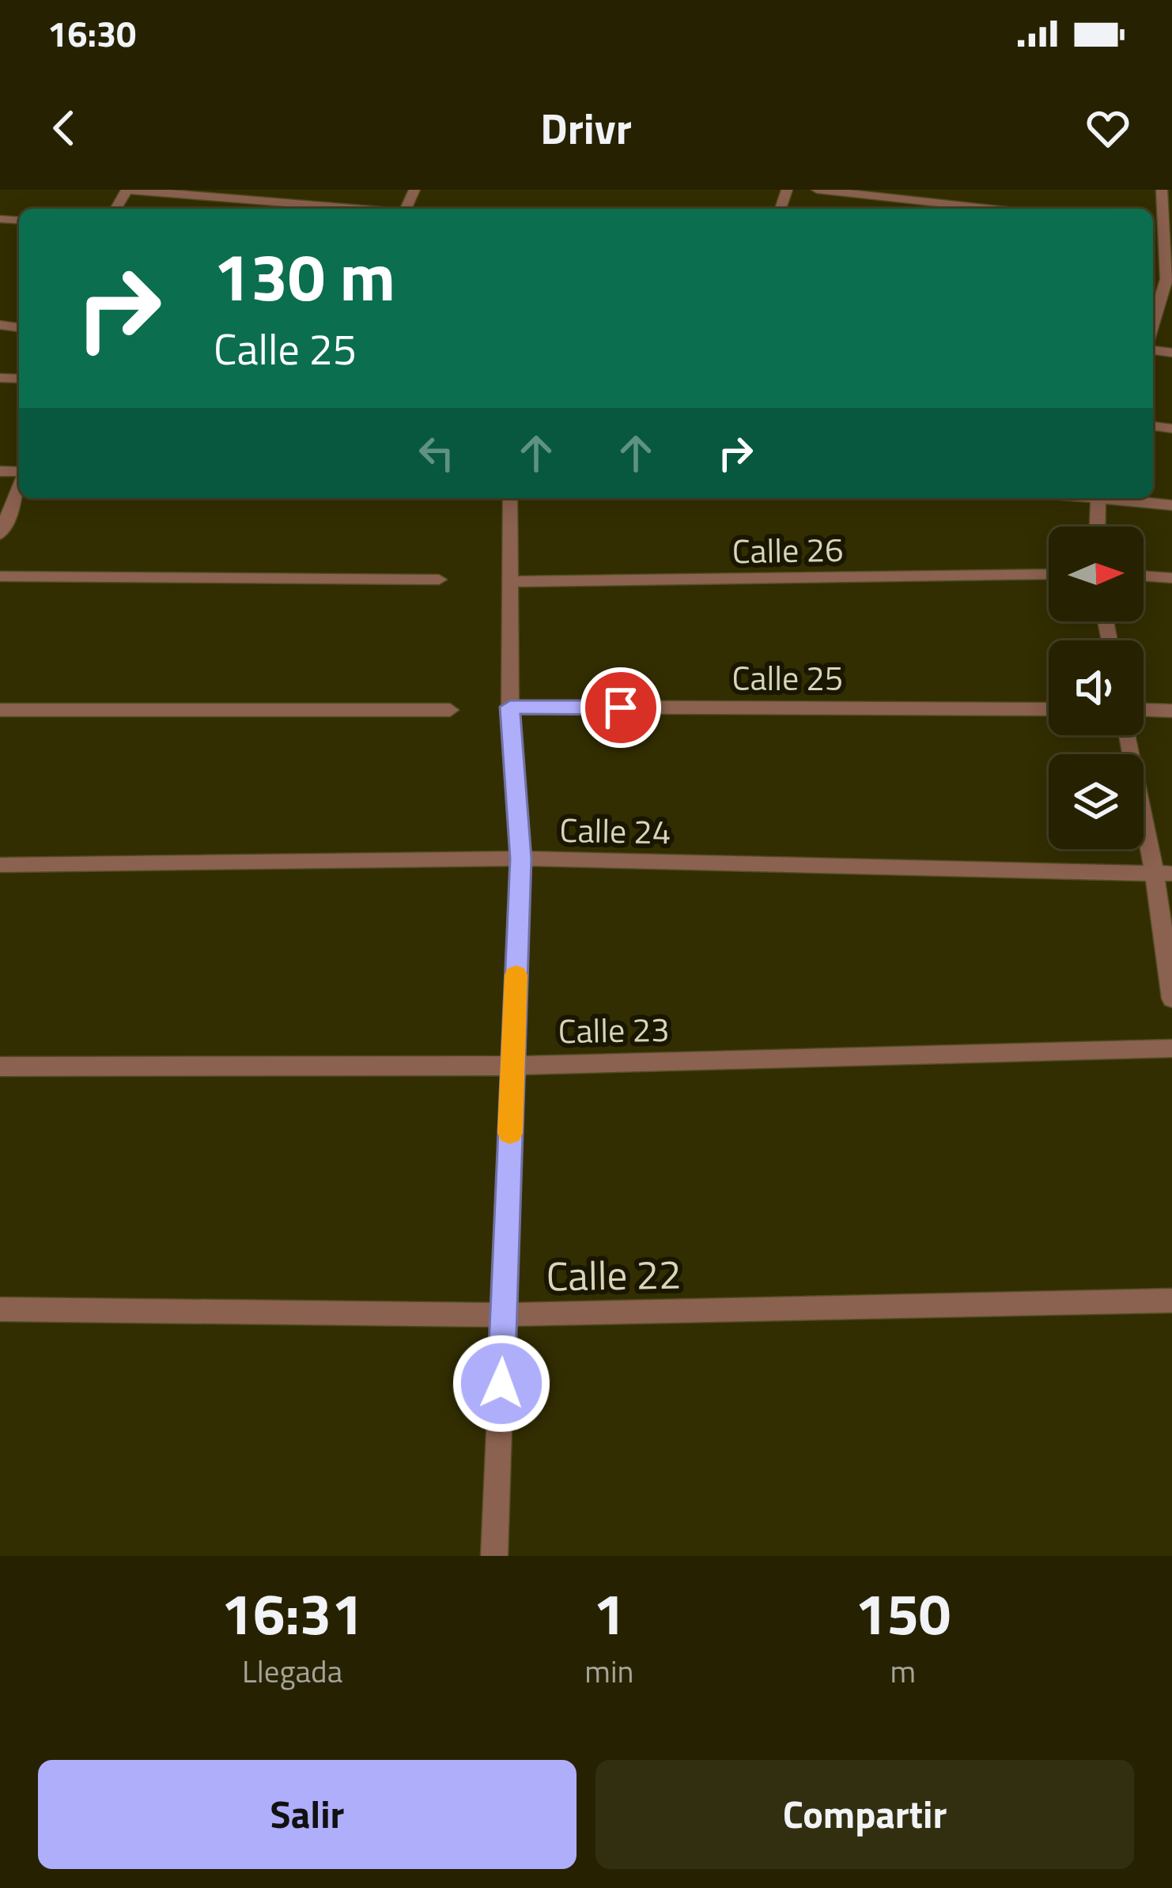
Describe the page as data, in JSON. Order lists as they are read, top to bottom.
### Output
{
  "streets": {
    "street": [
      "Calle 26",
      "Calle 25",
      "Calle 24",
      "Calle 23",
      "Calle 22"
    ]
  },
  "north": "right",
  "page": {
    "status": "16:30",
    "header": "Drivr",
    "turn": ["130 m", "Calle 25"],
    "eta": [
      "16:31",
      "Llegada",
      "1",
      "min",
      "150",
      "m"
    ],
    "buttons": ["Salir", "Compartir"]
  }
}
